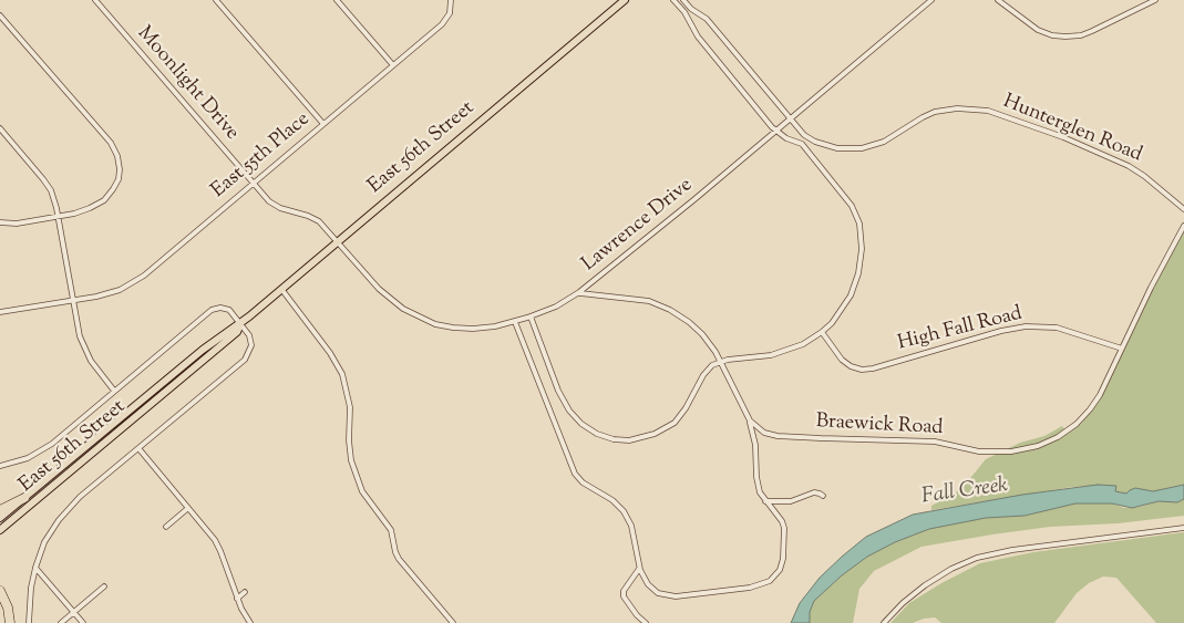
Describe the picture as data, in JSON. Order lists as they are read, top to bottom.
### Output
{
  "streets": {
    "main road": ["East 56th Street"],
    "street": [
      "Moonlight Drive",
      "Hunterglen Road",
      "East 55th Place",
      "Lawrence Drive",
      "High Fall Road",
      "Braewick Road"
    ]
  },
  "crossings": [
    ["Moonlight Drive", "East 56th Street"],
    ["Moonlight Drive", "East 55th Place"],
    ["Moonlight Drive", "Lawrence Drive"],
    ["East 56th Street", "Lawrence Drive"],
    ["High Fall Road", "Braewick Road"]
  ],
  "water": ["Fall Creek"]
}
